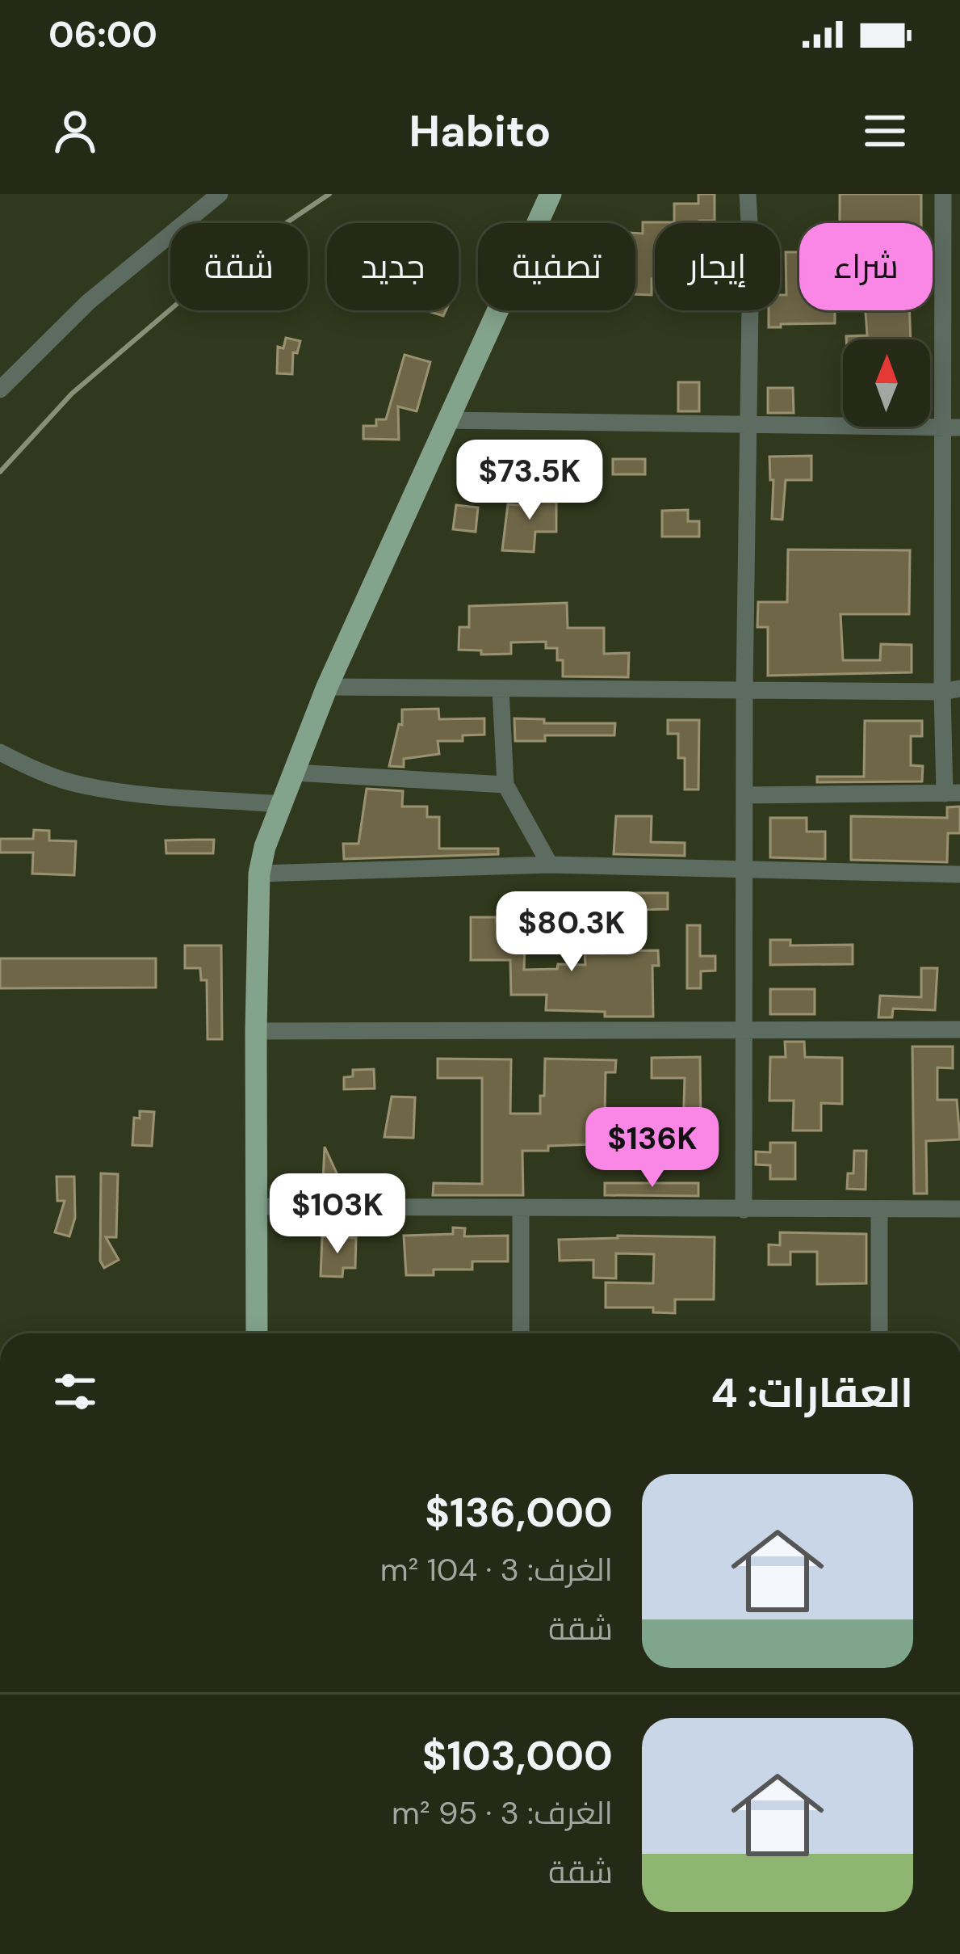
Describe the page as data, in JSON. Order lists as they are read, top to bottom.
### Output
{
  "north": "top",
  "page": {
    "status": "06:00",
    "header": "Habito",
    "chip": [
      "شراء",
      "إيجار",
      "تصفية",
      "جديد",
      "شقة"
    ],
    "price": [
      "$73.5K",
      "$80.3K",
      "$136K",
      "$103K"
    ],
    "heading": "العقارات: 4",
    "list": [
      {
        "name": "$136,000",
        "note": "الغرف: 3 · 104 m² · شقة"
      },
      {
        "name": "$103,000",
        "note": "الغرف: 3 · 95 m² · شقة"
      }
    ]
  }
}
